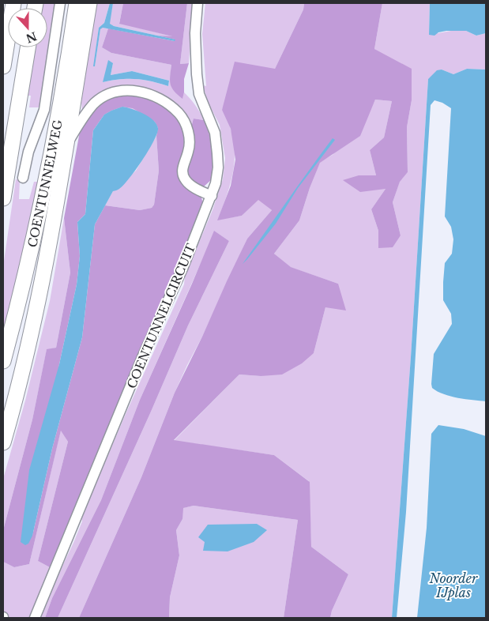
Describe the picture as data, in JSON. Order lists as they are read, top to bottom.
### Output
{
  "streets": {
    "highway": ["COENTUNNELWEG"],
    "lane": ["COENTUNNELCIRCUIT"]
  },
  "water": ["Noorder IJplas"],
  "north": "bottom"
}
